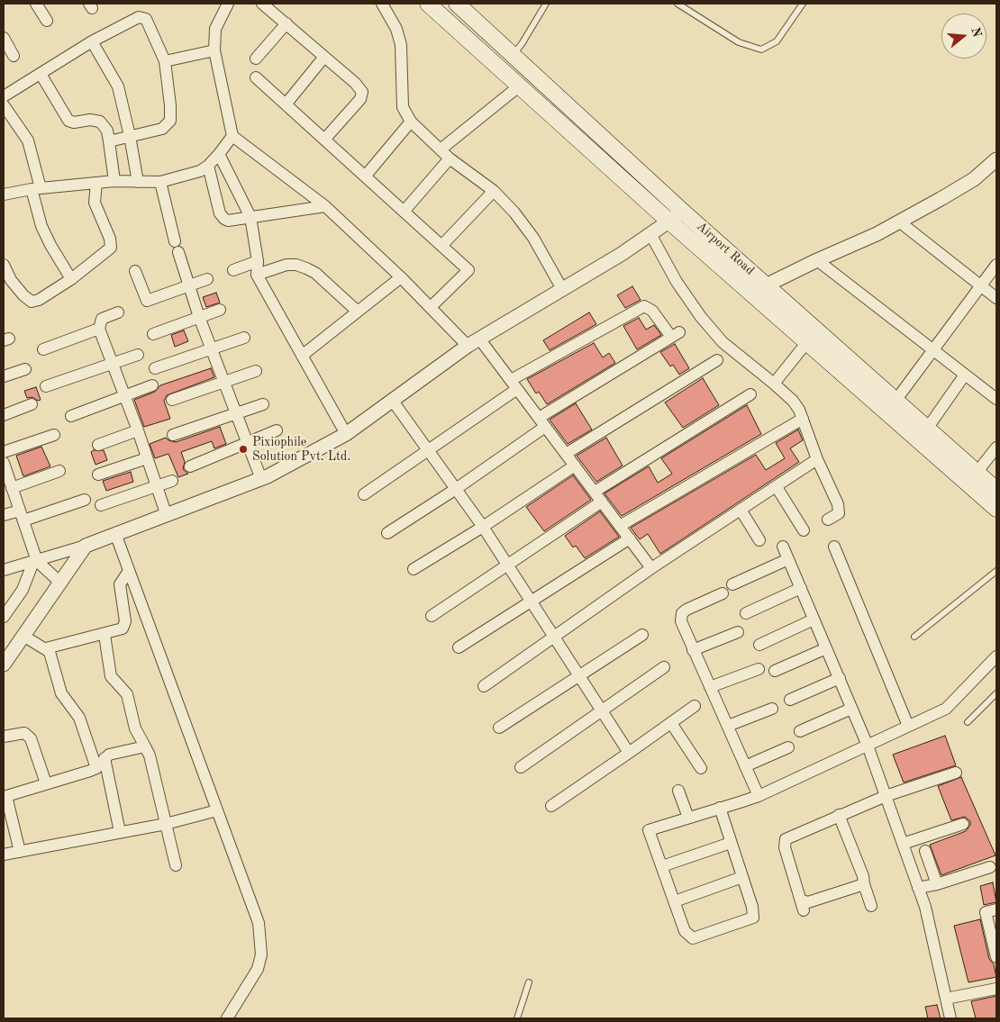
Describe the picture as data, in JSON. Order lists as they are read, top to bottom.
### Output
{
  "streets": {
    "main road": ["Airport Road"]
  },
  "places": ["Pixiophile Solution Pvt. Ltd."],
  "north": "right"
}
